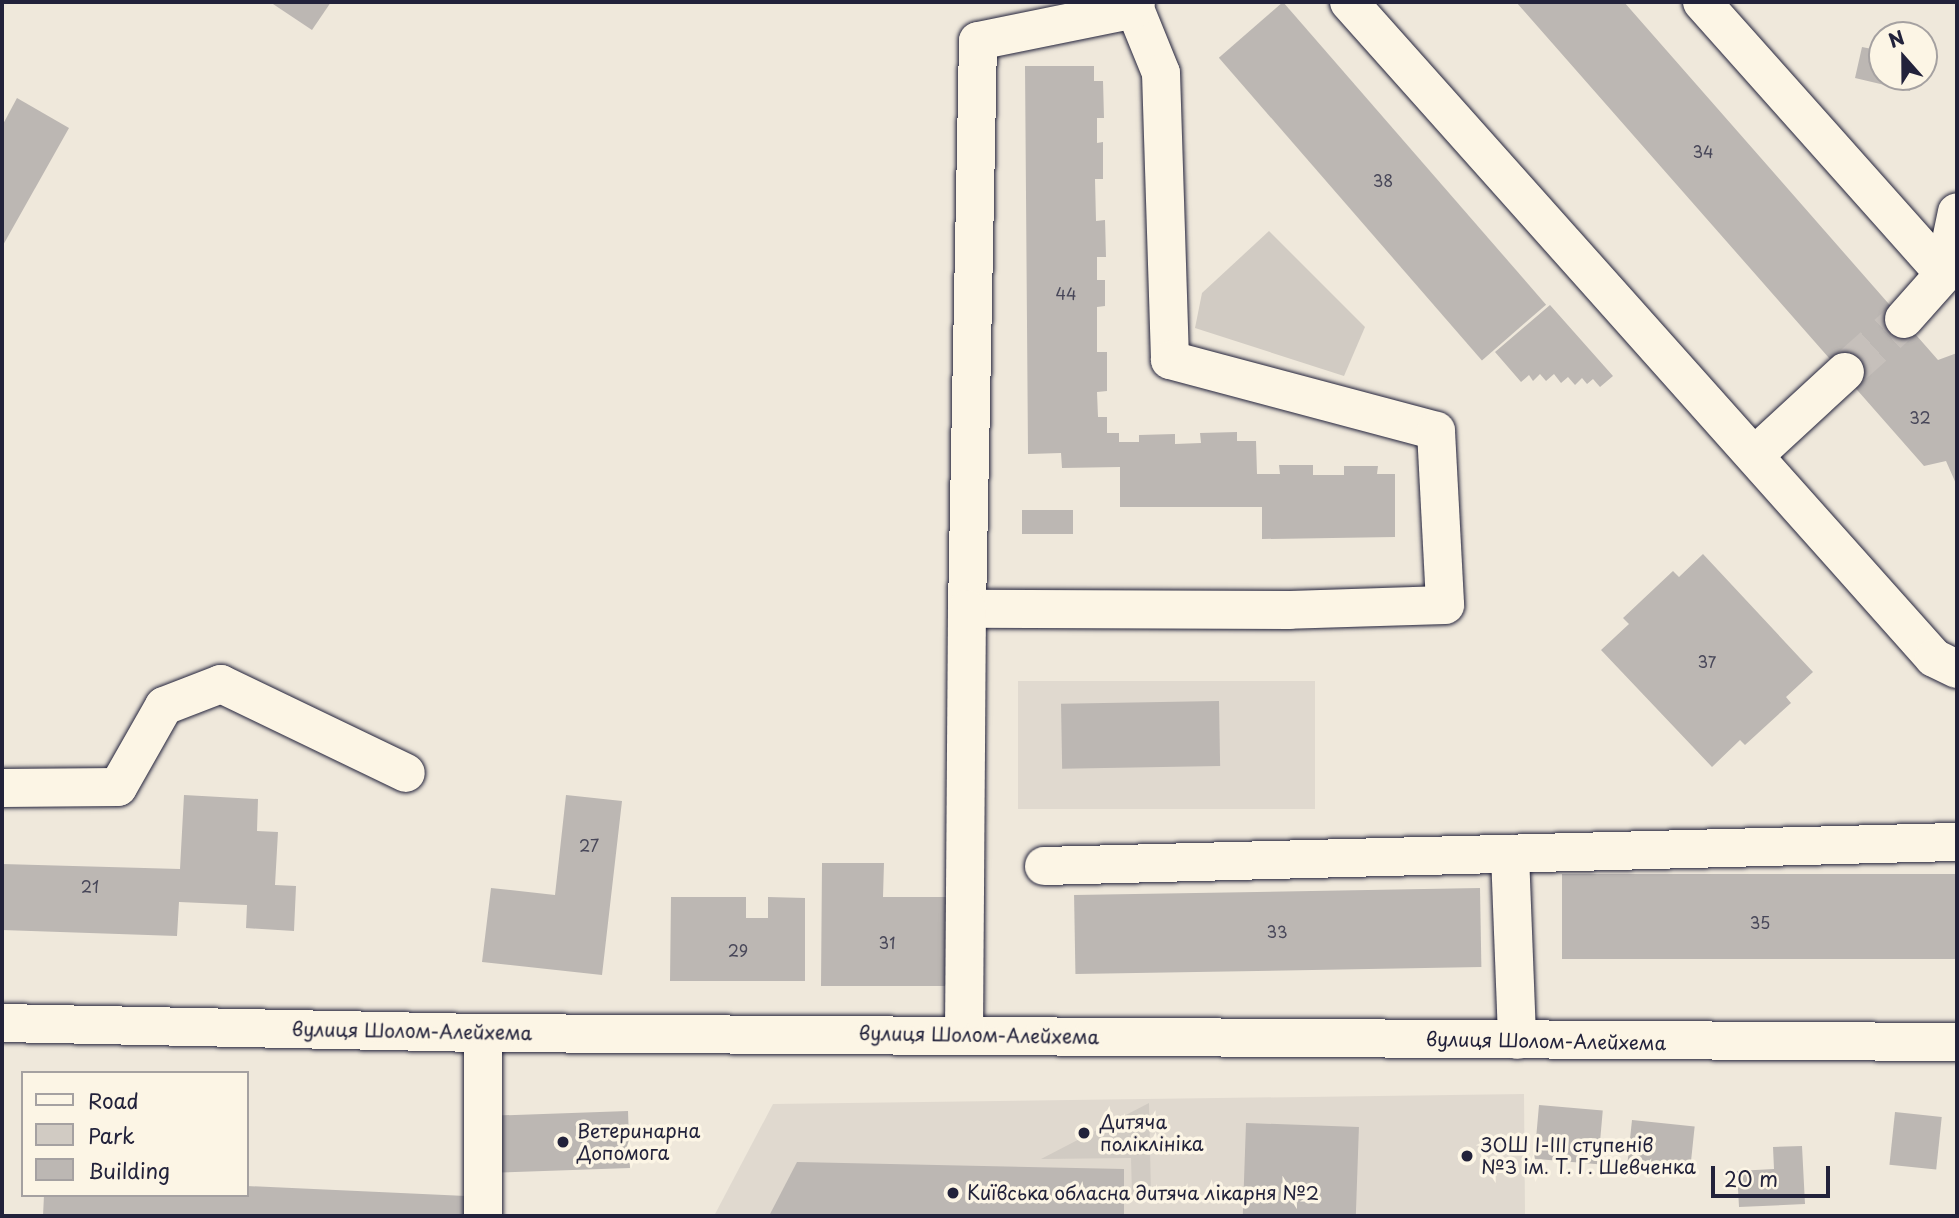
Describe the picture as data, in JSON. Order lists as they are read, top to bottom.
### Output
{
  "streets": {
    "street": ["вулиця Шолом-Алейхема"]
  },
  "places": [
    "Дитяча поліклініка",
    "Ветеринарна Допомога",
    "ЗОШ І-ІІІ ступенів №3 ім. Т. Г. Шевченка",
    "Київська обласна дитяча лікарня №2"
  ],
  "house_numbers": [
    "34",
    "38",
    "44",
    "32",
    "37",
    "27",
    "21",
    "35",
    "33",
    "31",
    "29"
  ],
  "legend": ["Road", "Park", "Building"],
  "scale_bar": "20 m",
  "north": "top"
}
